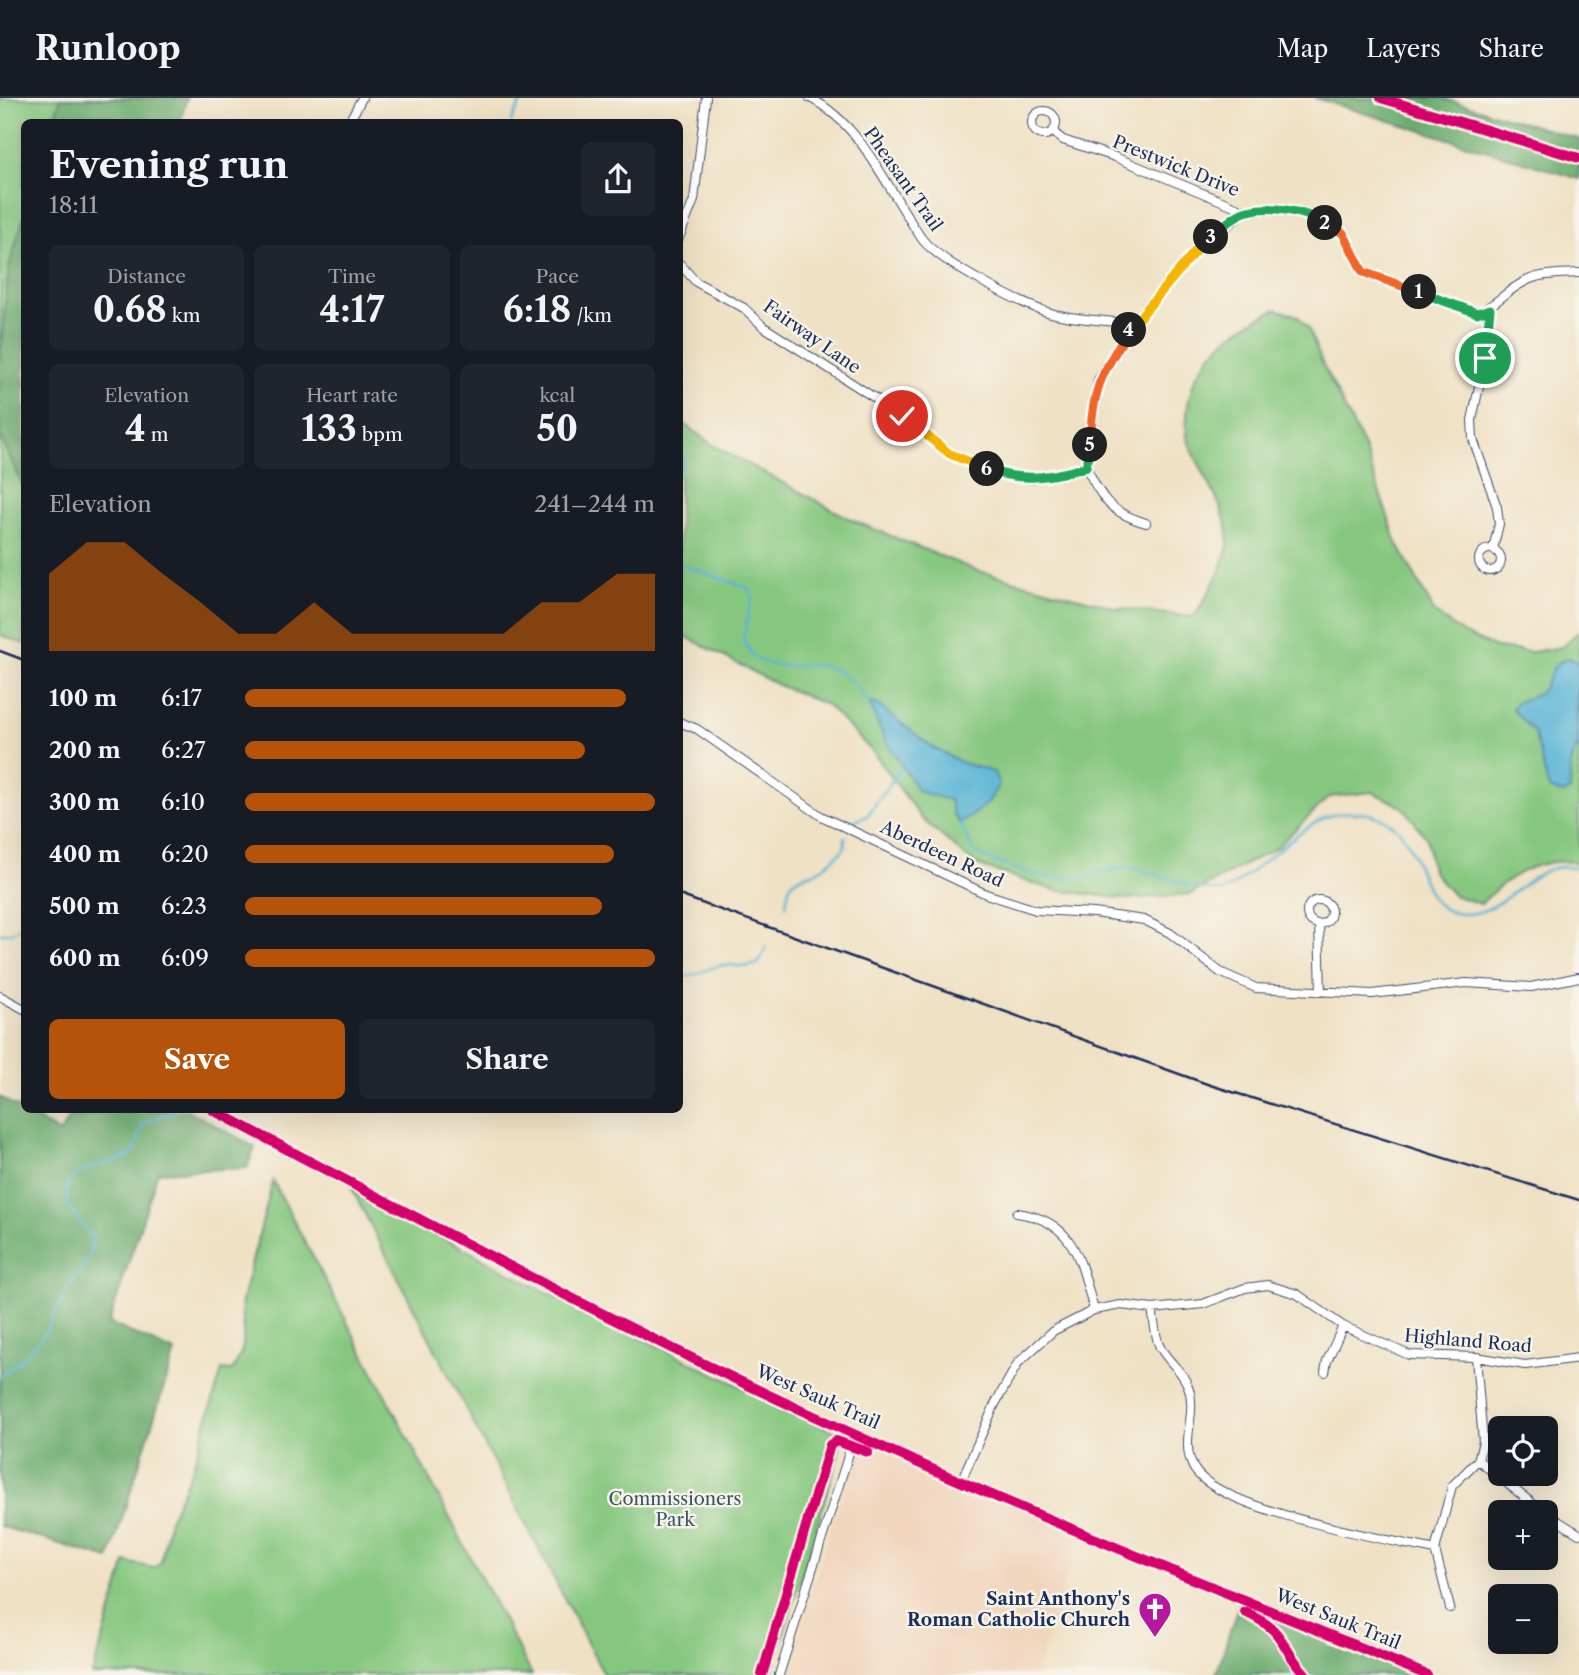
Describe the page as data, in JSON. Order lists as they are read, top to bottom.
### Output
{
  "streets": {
    "street": [
      "Prestwick Drive",
      "Pheasant Trail",
      "Fairway Lane",
      "Aberdeen Road",
      "Highland Road",
      "West Sauk Trail"
    ]
  },
  "crossings": [
    ["Highland Road", "West Sauk Trail"]
  ],
  "parks": ["Commissioners Park"],
  "places": {
    "church": ["Saint Anthony's Roman Catholic Church"]
  },
  "page": {
    "header": "Runloop",
    "nav": ["Map", "Layers", "Share"],
    "heading": ["Evening run", "18:11"],
    "pins": [
      "2",
      "3",
      "1",
      "4",
      "5",
      "6"
    ],
    "stats": [
      ["Distance", "0.68 km"],
      ["Time", "4:17"],
      ["Pace", "6:18 /km"],
      ["Elevation", "4 m"],
      ["Heart rate", "133 bpm"],
      ["kcal", "50"]
    ],
    "chart": ["Elevation", "241–244 m"],
    "list": [
      {
        "name": "100 m",
        "note": "6:17"
      },
      {
        "name": "200 m",
        "note": "6:27"
      },
      {
        "name": "300 m",
        "note": "6:10"
      },
      {
        "name": "400 m",
        "note": "6:20"
      },
      {
        "name": "500 m",
        "note": "6:23"
      },
      {
        "name": "600 m",
        "note": "6:09"
      }
    ],
    "buttons": ["Save", "Share"],
    "map_buttons": ["+", "−"]
  }
}
